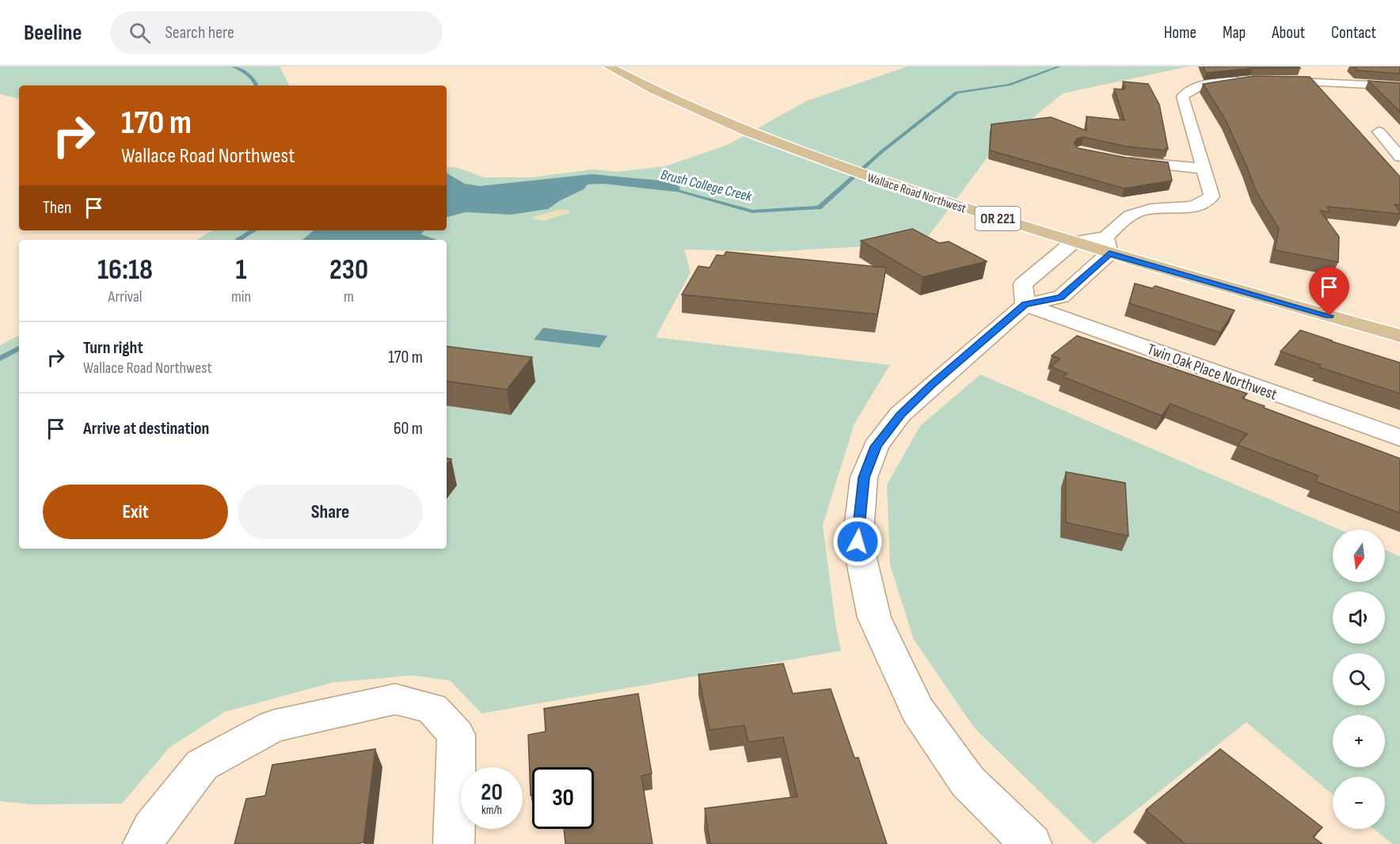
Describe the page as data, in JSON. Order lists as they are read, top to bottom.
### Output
{
  "streets": {
    "main road": ["Wallace Road Northwest", "OR 221"],
    "street": ["Twin Oak Place Northwest"]
  },
  "water": ["Brush College Creek"],
  "north": "bottom",
  "page": {
    "header": "Beeline",
    "search": "Search here",
    "nav": [
      "Home",
      "Map",
      "About",
      "Contact"
    ],
    "turn": ["170 m", "Wallace Road Northwest"],
    "then": "Then",
    "eta": [
      "16:18",
      "Arrival",
      "1",
      "min",
      "230",
      "m"
    ],
    "list": [
      {
        "name": "Turn right",
        "note": "Wallace Road Northwest",
        "value": "170 m"
      },
      {
        "name": "Arrive at destination",
        "value": "60 m"
      }
    ],
    "buttons": ["Exit", "Share"],
    "map_buttons": ["+", "−"],
    "speed": "20 km/h",
    "limit": "30"
  }
}
